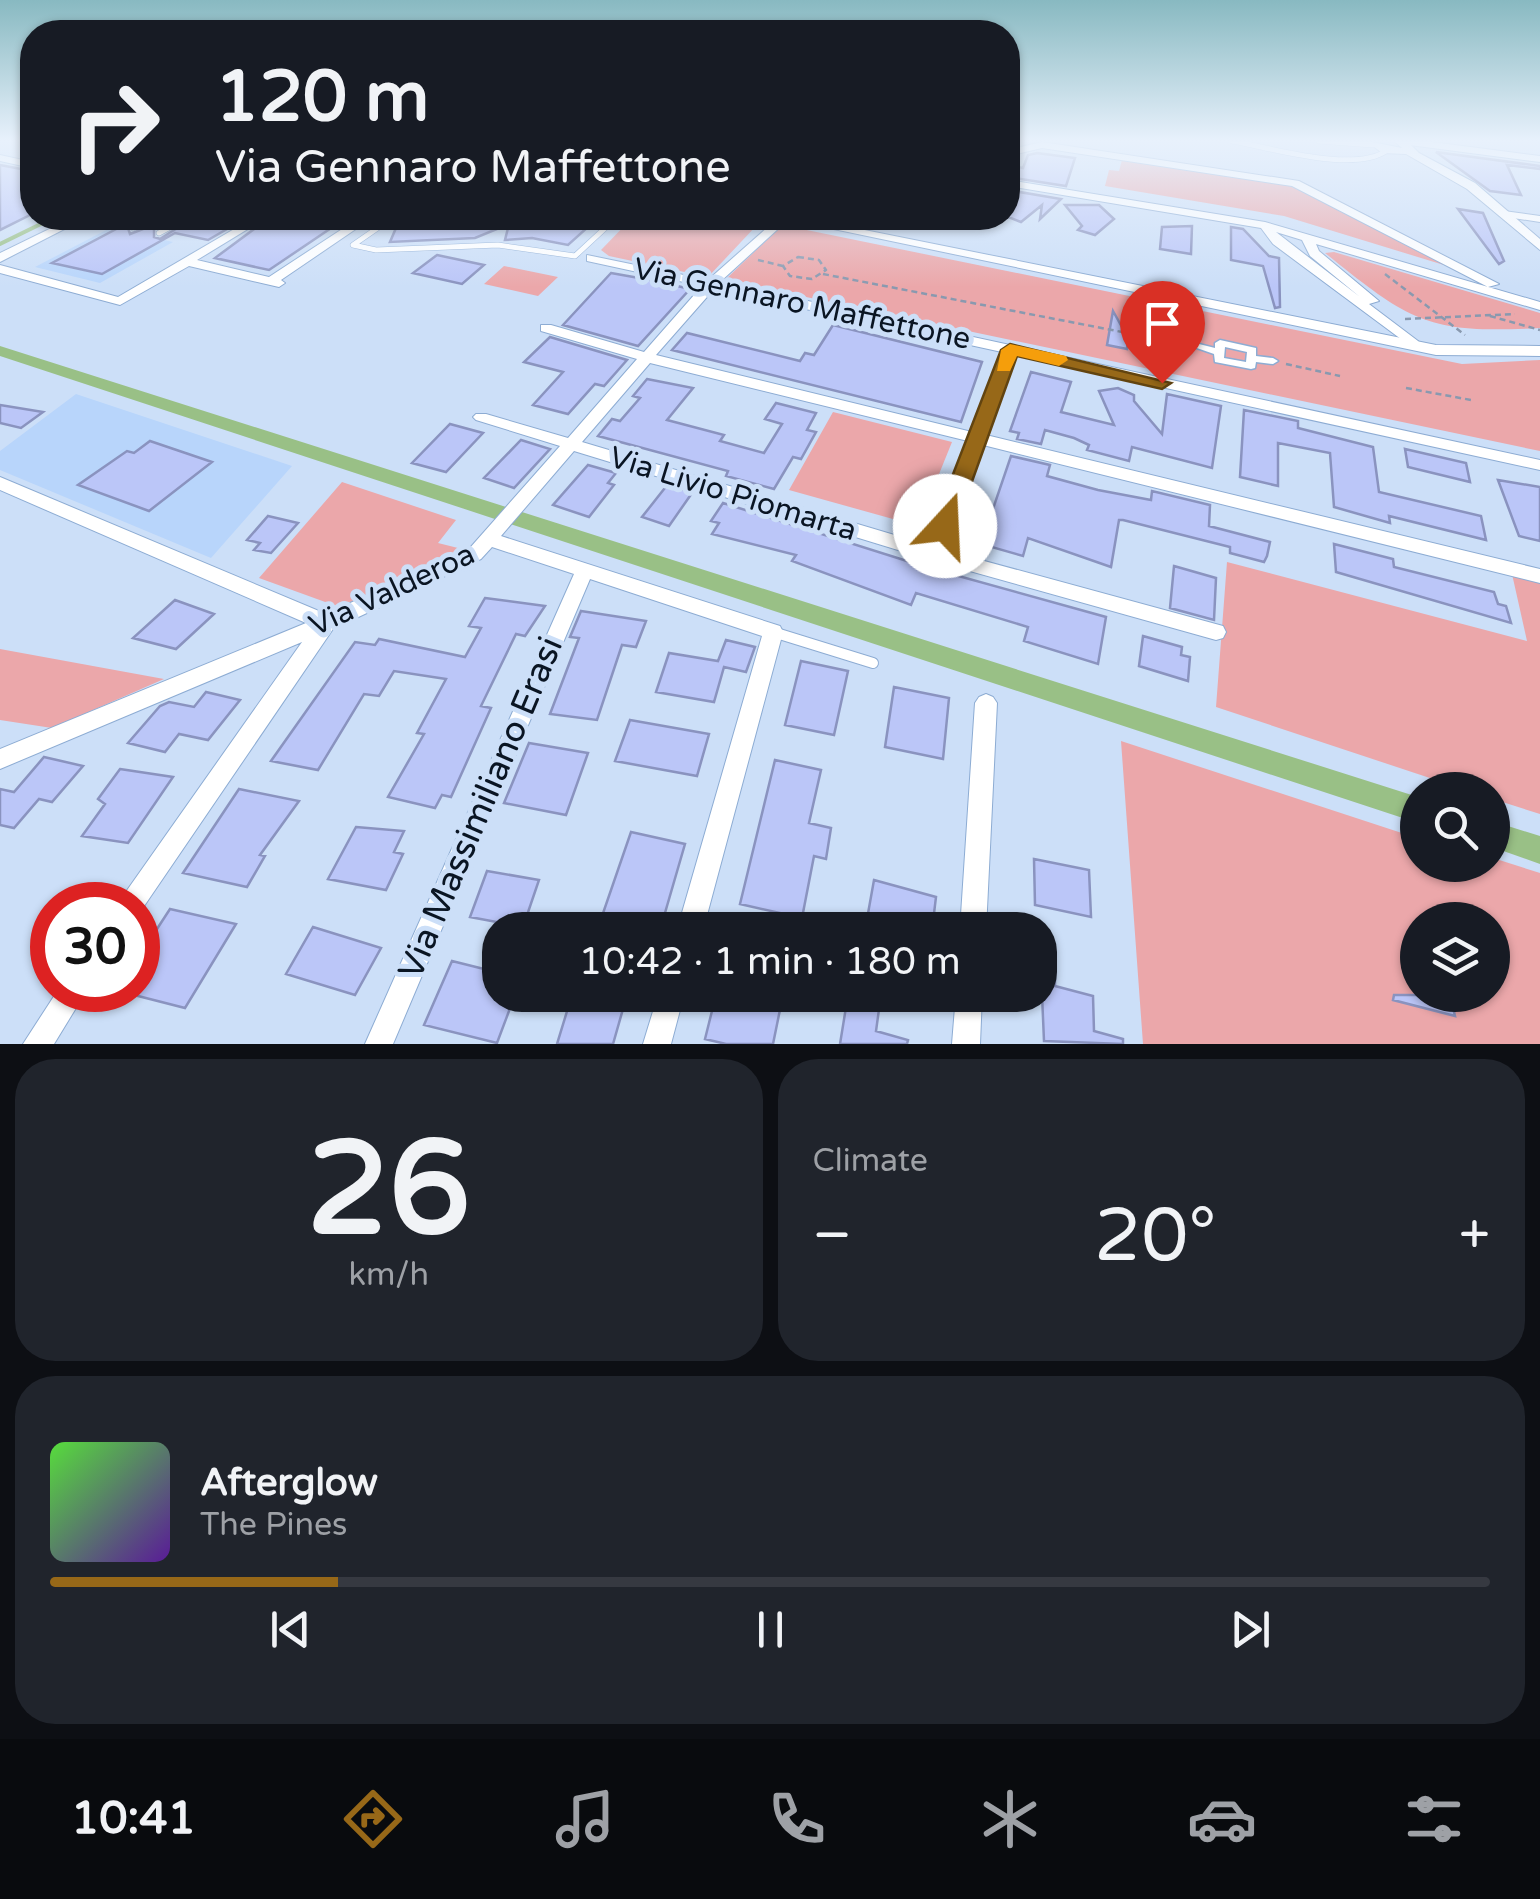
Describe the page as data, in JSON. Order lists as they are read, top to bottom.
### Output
{
  "streets": {
    "street": [
      "Via Gennaro Maffettone",
      "Via Livio Piomarta",
      "Via Valderoa",
      "Via Massimiliano Erasi"
    ]
  },
  "crossings": [
    ["Via Gennaro Maffettone", "Via Valderoa"],
    ["Via Livio Piomarta", "Via Valderoa"]
  ],
  "page": {
    "turn": ["120 m", "Via Gennaro Maffettone"],
    "limit": "30",
    "trip": "10:42 · 1 min · 180 m",
    "tile": [
      ["26", "km/h"],
      "Climate"
    ],
    "heat": ["−", "20°", "+"],
    "song": ["Afterglow", "The Pines"],
    "tabs": "10:41"
  }
}
